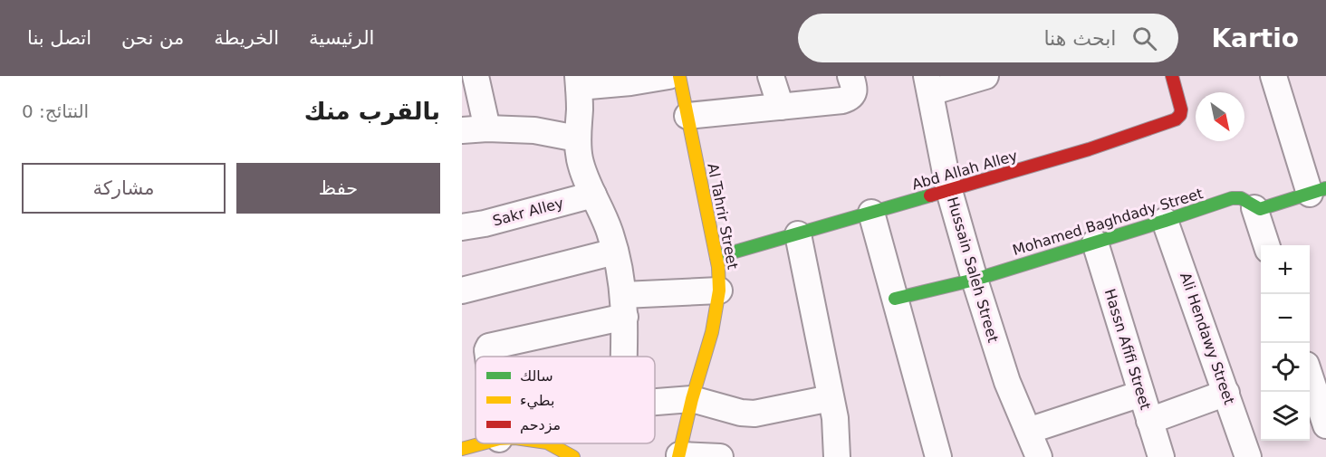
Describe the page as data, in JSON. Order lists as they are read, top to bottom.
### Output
{
  "streets": {
    "street": [
      "Abd Allah Alley",
      "Sakr Alley",
      "Al Tahrir Street",
      "Mohamed Baghdady Street",
      "Hussain Saleh Street",
      "Ali Hendawy Street",
      "Hassn Afifi Street"
    ]
  },
  "crossings": [
    ["Abd Allah Alley", "Al Tahrir Street"],
    ["Abd Allah Alley", "Hussain Saleh Street"],
    ["Mohamed Baghdady Street", "Hussain Saleh Street"],
    ["Mohamed Baghdady Street", "Ali Hendawy Street"],
    ["Mohamed Baghdady Street", "Hassn Afifi Street"]
  ],
  "legend": ["سالك", "بطيء", "مزدحم"],
  "north": "bottom right",
  "page": {
    "header": "Kartio",
    "search": "ابحث هنا",
    "nav": [
      "الرئيسية",
      "الخريطة",
      "من نحن",
      "اتصل بنا"
    ],
    "heading": ["بالقرب منك", "النتائج: 0"],
    "buttons": ["حفظ", "مشاركة"],
    "map_buttons": ["+", "−"]
  }
}
